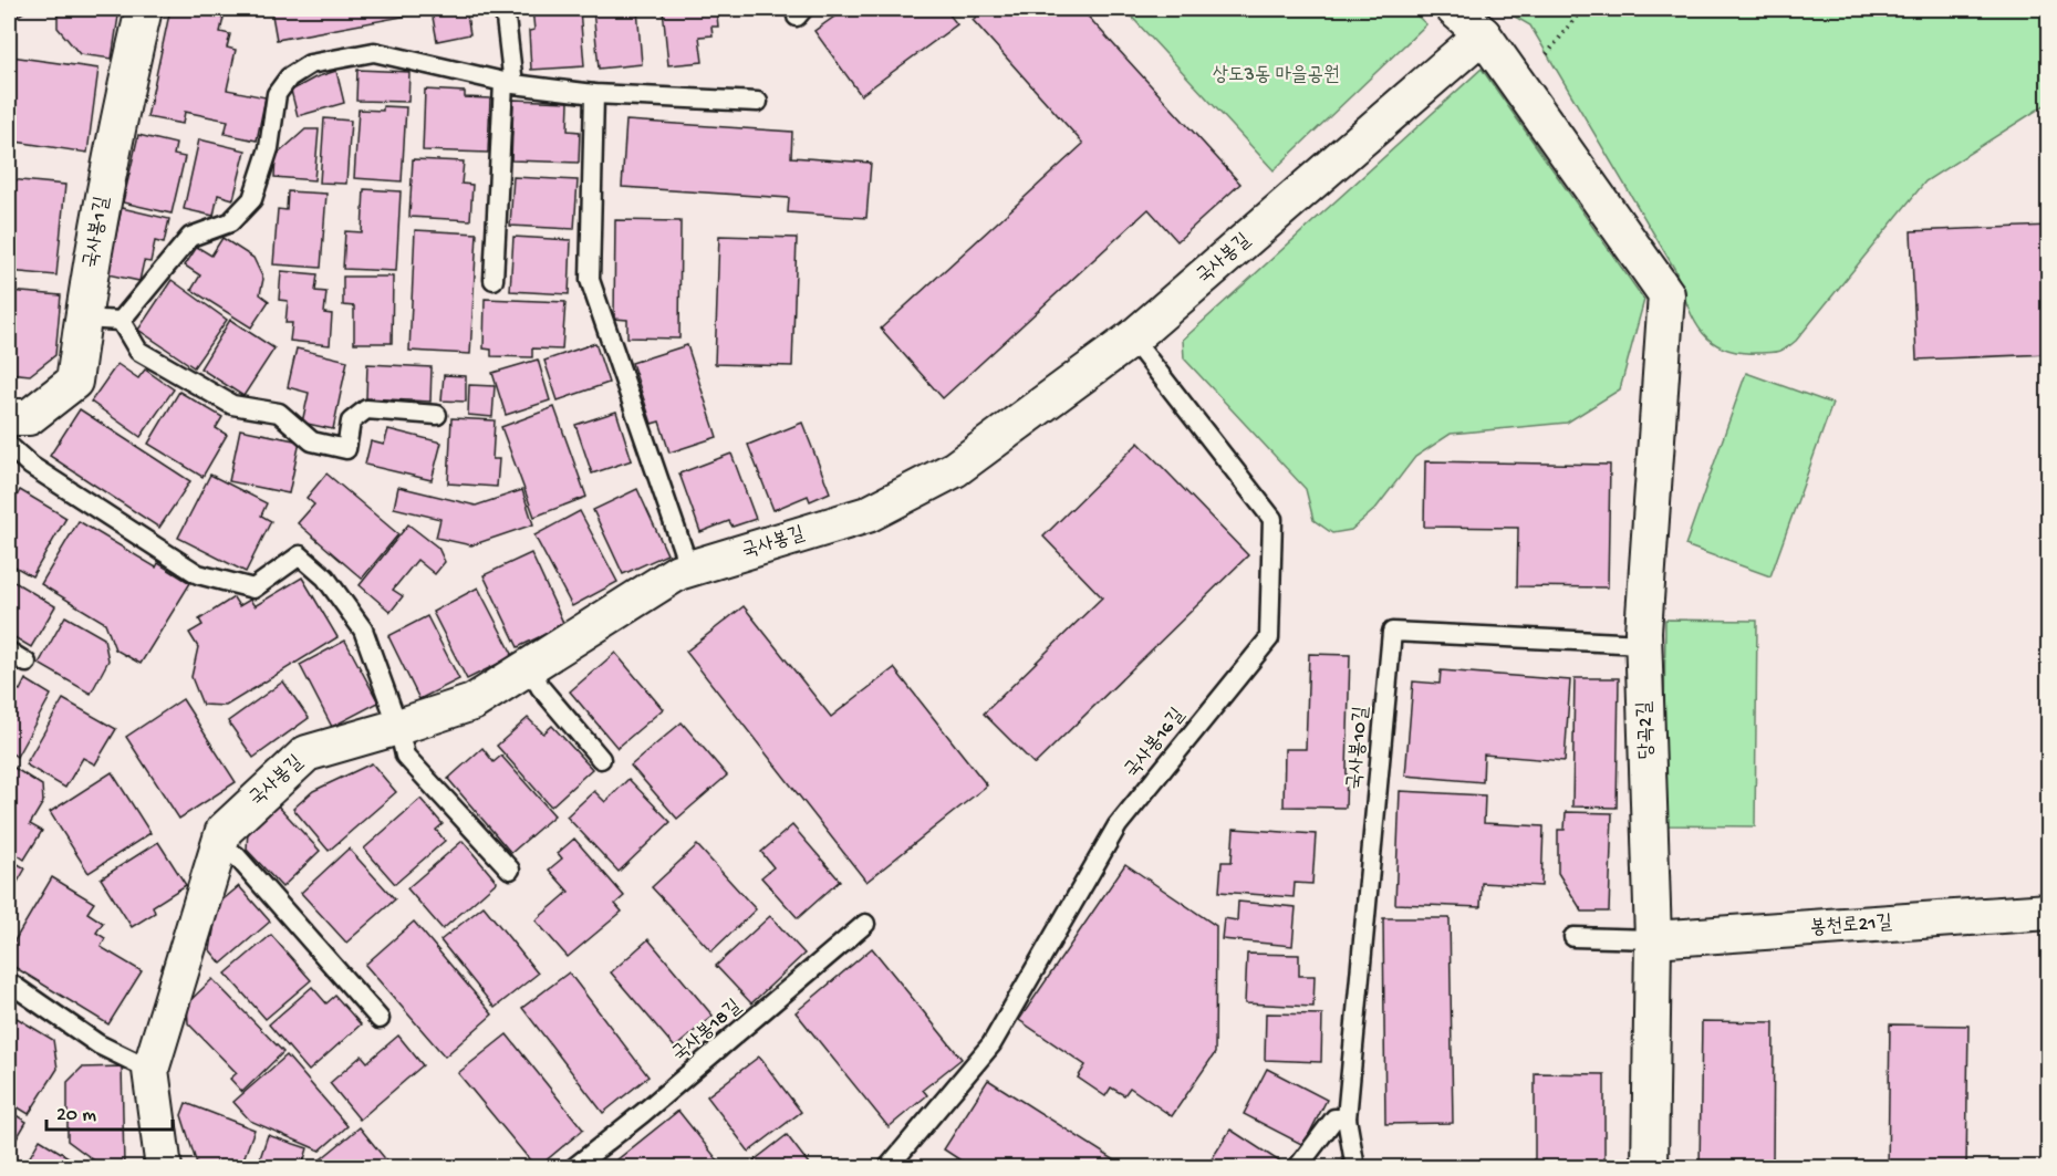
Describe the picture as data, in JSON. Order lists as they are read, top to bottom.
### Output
{
  "streets": {
    "street": [
      "국사봉1길",
      "국사봉길",
      "당곡2길",
      "봉천로21길"
    ],
    "lane": ["국사봉16길", "국사봉10길", "국사봉18길"]
  },
  "crossings": [
    ["국사봉길", "당곡2길"],
    ["국사봉길", "국사봉16길"],
    ["당곡2길", "국사봉10길"],
    ["당곡2길", "봉천로21길"]
  ],
  "parks": ["상도3동 마을공원"],
  "scale_bar": "20 m"
}
